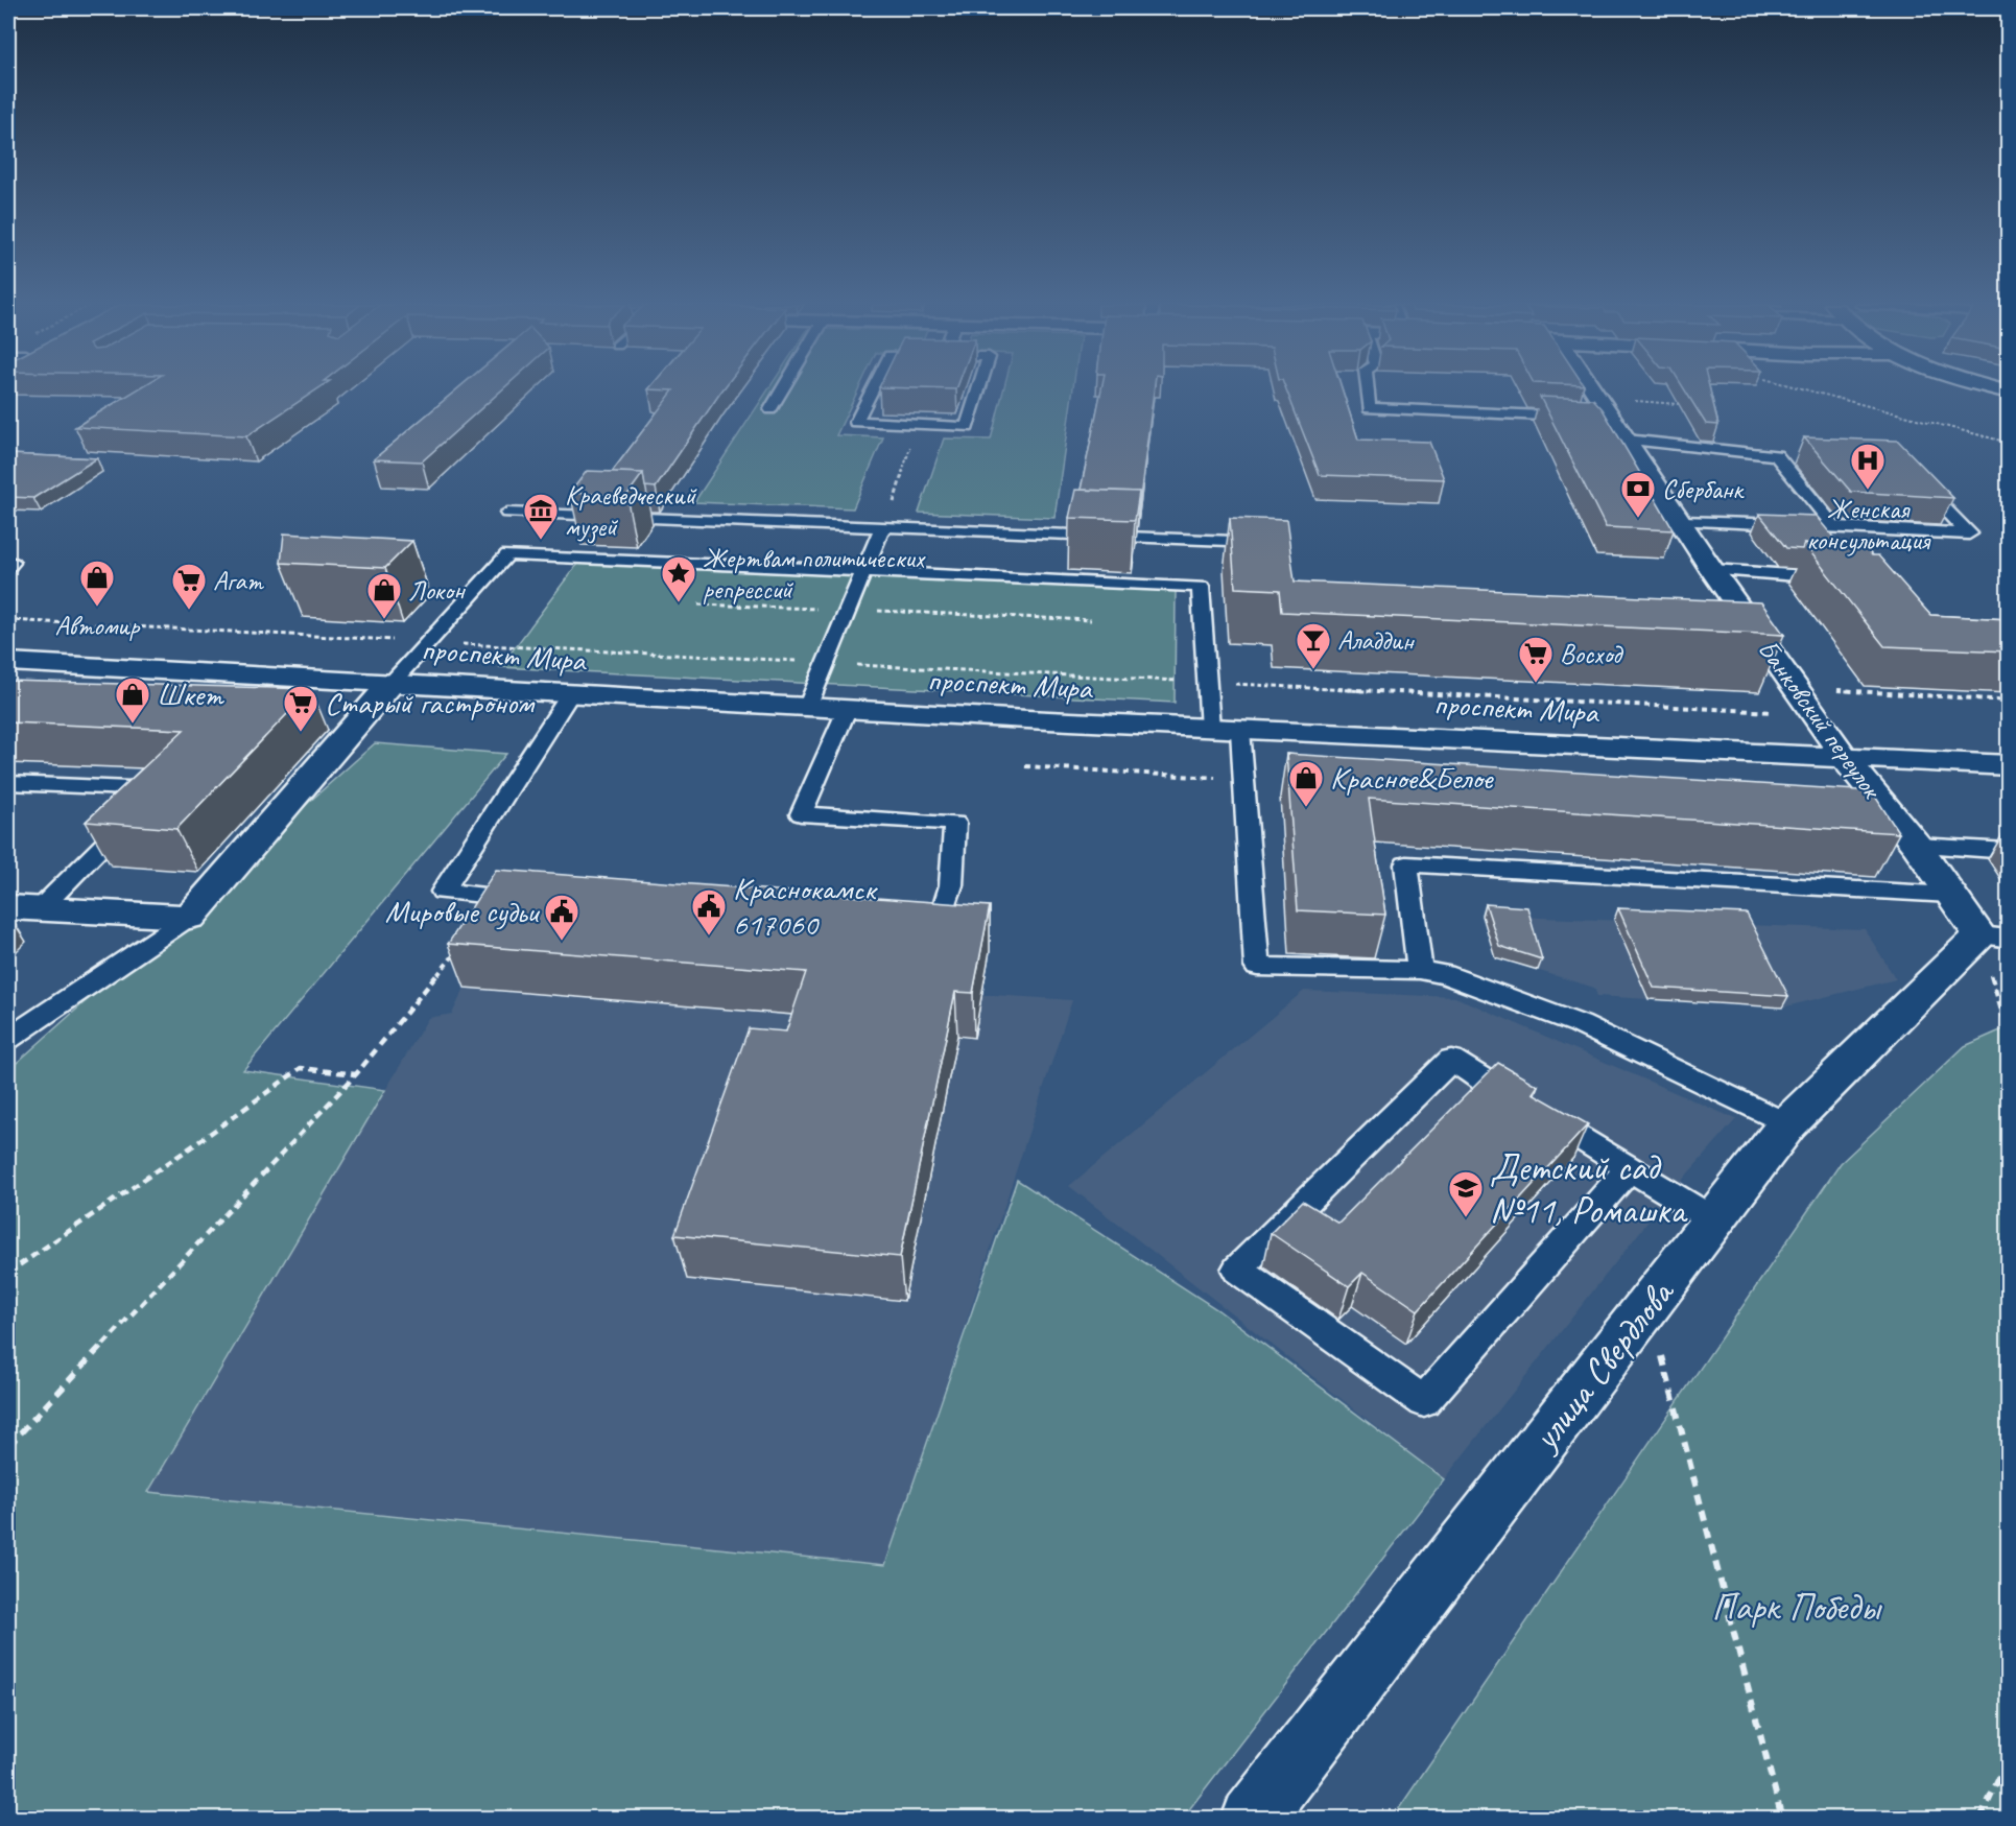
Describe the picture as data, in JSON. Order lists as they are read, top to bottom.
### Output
{
  "streets": {
    "street": ["проспект Мира", "Банковский переулок", "улица Свердлова"]
  },
  "crossings": [
    ["проспект Мира", "Банковский переулок"],
    ["Банковский переулок", "улица Свердлова"]
  ],
  "parks": ["Парк Победы"],
  "places": {
    "hospital": ["Женская консультация"],
    "bank": ["Сбербанк"],
    "museum": ["Краеведческий музей"],
    "place": ["Жертвам политических репрессий"],
    "shop": [
      "Автомир",
      "Локон",
      "Шкет",
      "Красное&Белое"
    ],
    "supermarket": ["Агат", "Восход", "Старый гастроном"],
    "bar": ["Аладдин"],
    "public building": ["Краснокамск 617060", "Мировые судьи"],
    "school or university": ["Детский сад №11, Ромашка"]
  }
}
